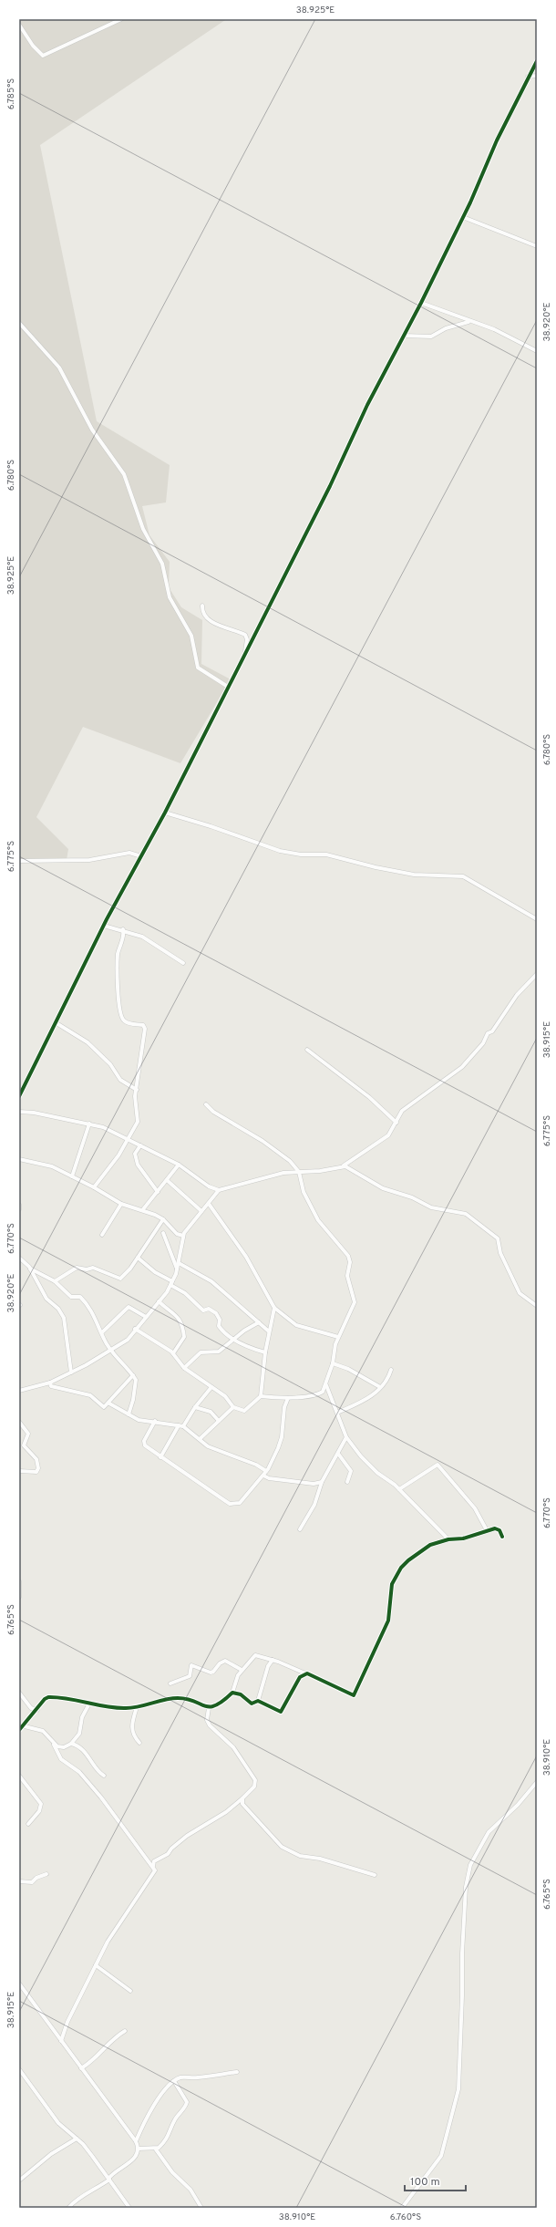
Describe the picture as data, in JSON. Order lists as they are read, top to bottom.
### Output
{
  "scale_bar": "100 m",
  "coordinates": [
    "38.925°E",
    "6.785°S",
    "38.920°E",
    "6.780°S",
    "6.775°S",
    "38.915°E",
    "6.770°S",
    "6.765°S",
    "38.910°E",
    "6.760°S"
  ]
}
